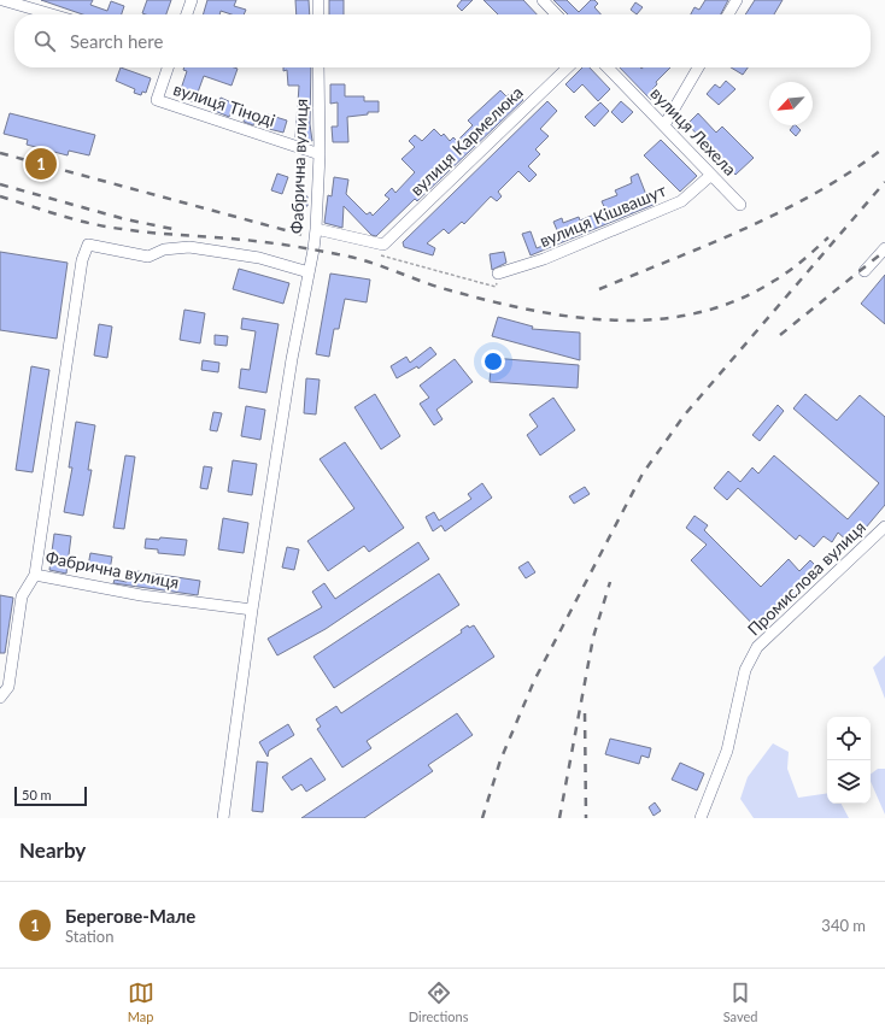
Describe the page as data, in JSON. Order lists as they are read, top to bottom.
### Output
{
  "streets": {
    "street": [
      "вулиця Тіноді",
      "вулиця Лехела",
      "вулиця Кармелюка",
      "Фабрична вулиця",
      "вулиця Кішвашут",
      "Промислова вулиця"
    ]
  },
  "crossings": [
    ["вулиця Тіноді", "Фабрична вулиця"],
    ["вулиця Лехела", "вулиця Кішвашут"]
  ],
  "scale_bar": "50 m",
  "north": "bottom left",
  "page": {
    "search": "Search here",
    "pins": "1",
    "scale": "50 m",
    "heading": "Nearby",
    "list": [
      {
        "mark": "1",
        "name": "Берегове-Мале",
        "note": "Station",
        "value": "340 m"
      }
    ],
    "nav": ["Map", "Directions", "Saved"]
  }
}
